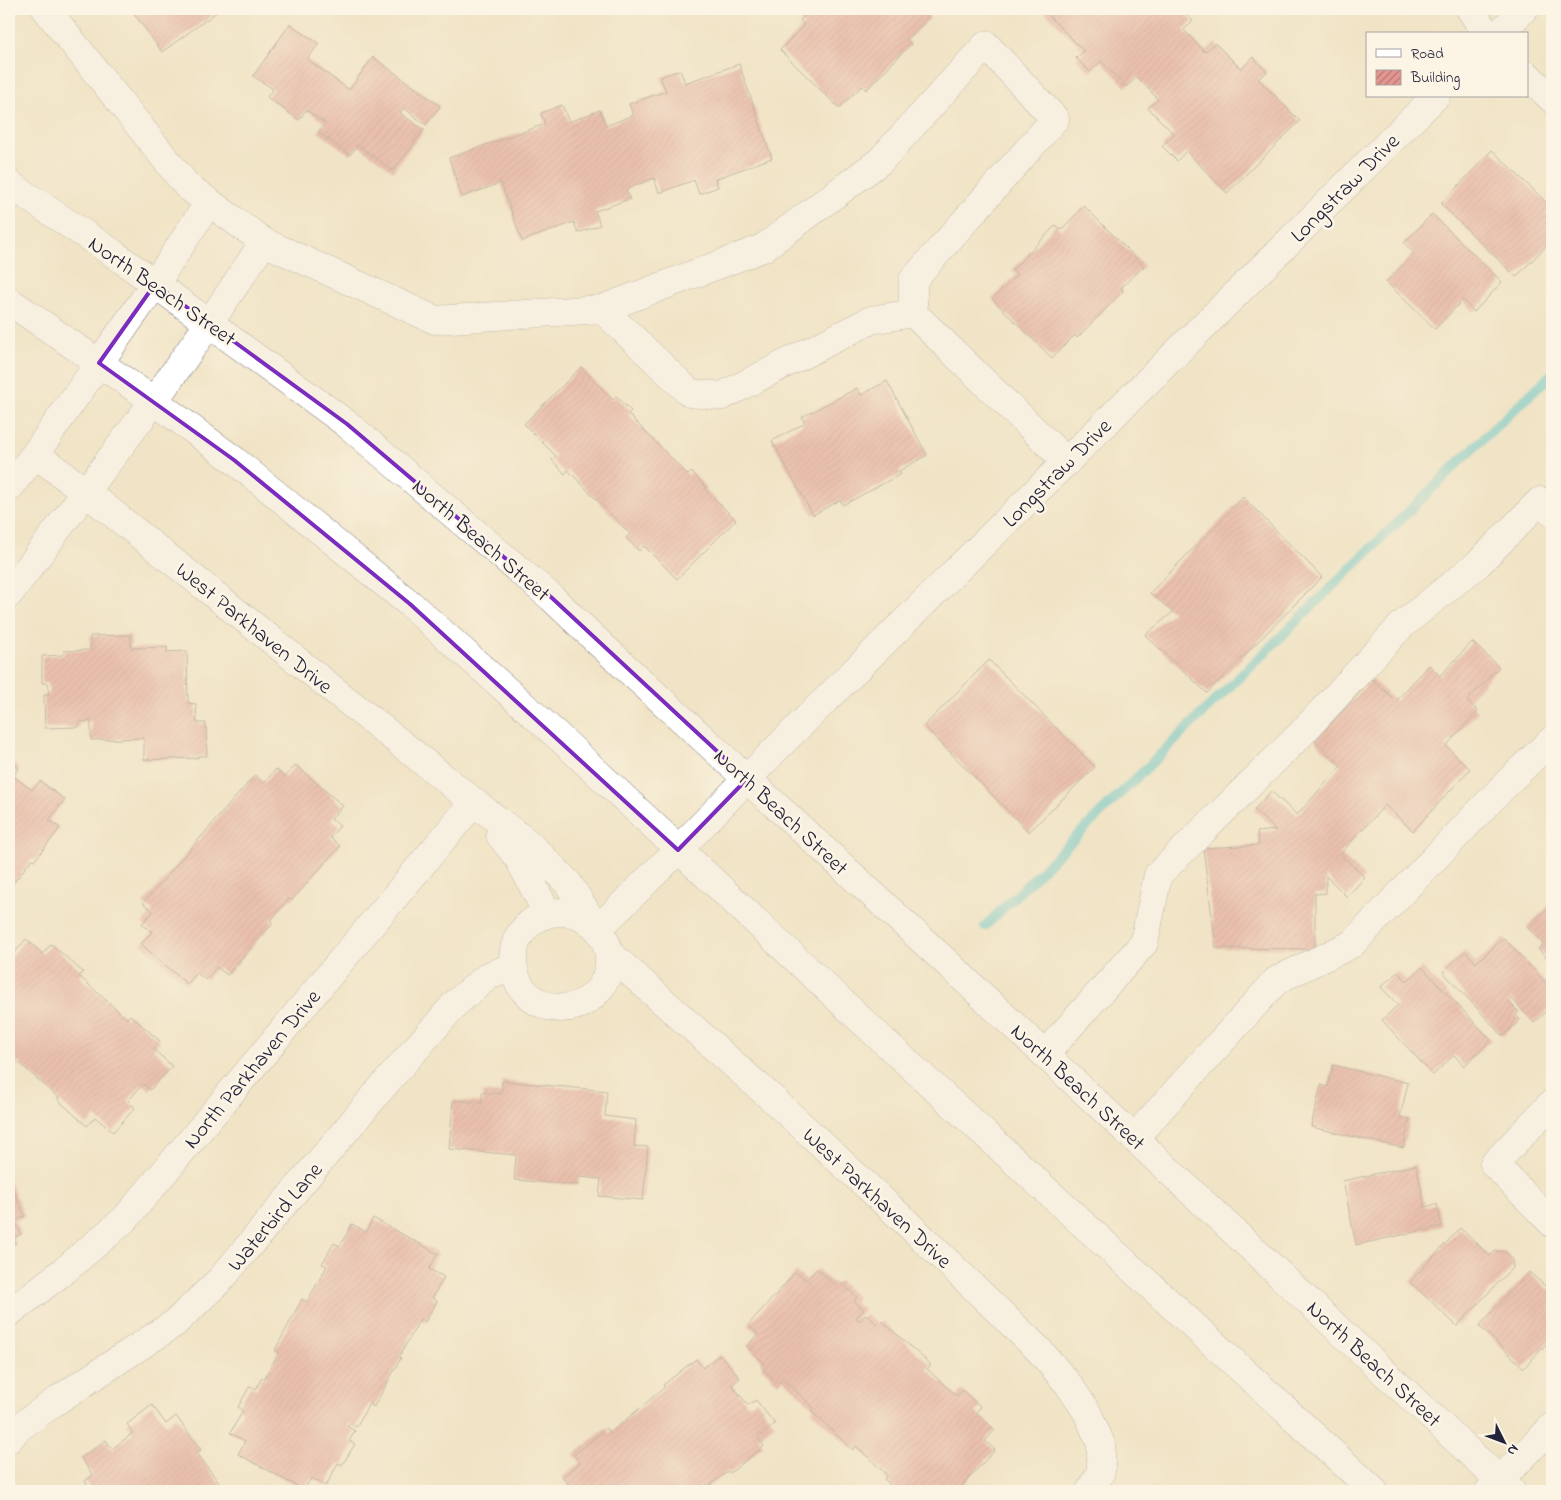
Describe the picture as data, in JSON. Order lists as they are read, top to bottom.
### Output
{
  "streets": {
    "main road": [
      "Longstraw Drive",
      "North Beach Street",
      "West Parkhaven Drive",
      "North Parkhaven Drive",
      "Waterbird Lane"
    ]
  },
  "crossings": [
    ["Longstraw Drive", "North Beach Street"],
    ["West Parkhaven Drive", "North Parkhaven Drive"],
    ["West Parkhaven Drive", "Waterbird Lane"]
  ],
  "legend": ["Road", "Building"],
  "north": "bottom right"
}
